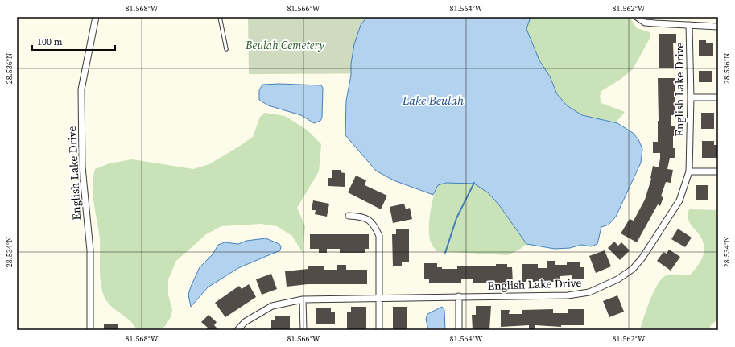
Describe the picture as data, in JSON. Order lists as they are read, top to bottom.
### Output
{
  "streets": {
    "street": ["English Lake Drive"]
  },
  "water": ["Lake Beulah"],
  "parks": ["Beulah Cemetery"],
  "scale_bar": "100 m",
  "coordinates": [
    "81.568°W",
    "81.566°W",
    "81.564°W",
    "81.562°W",
    "28.536°N",
    "28.534°N"
  ]
}
